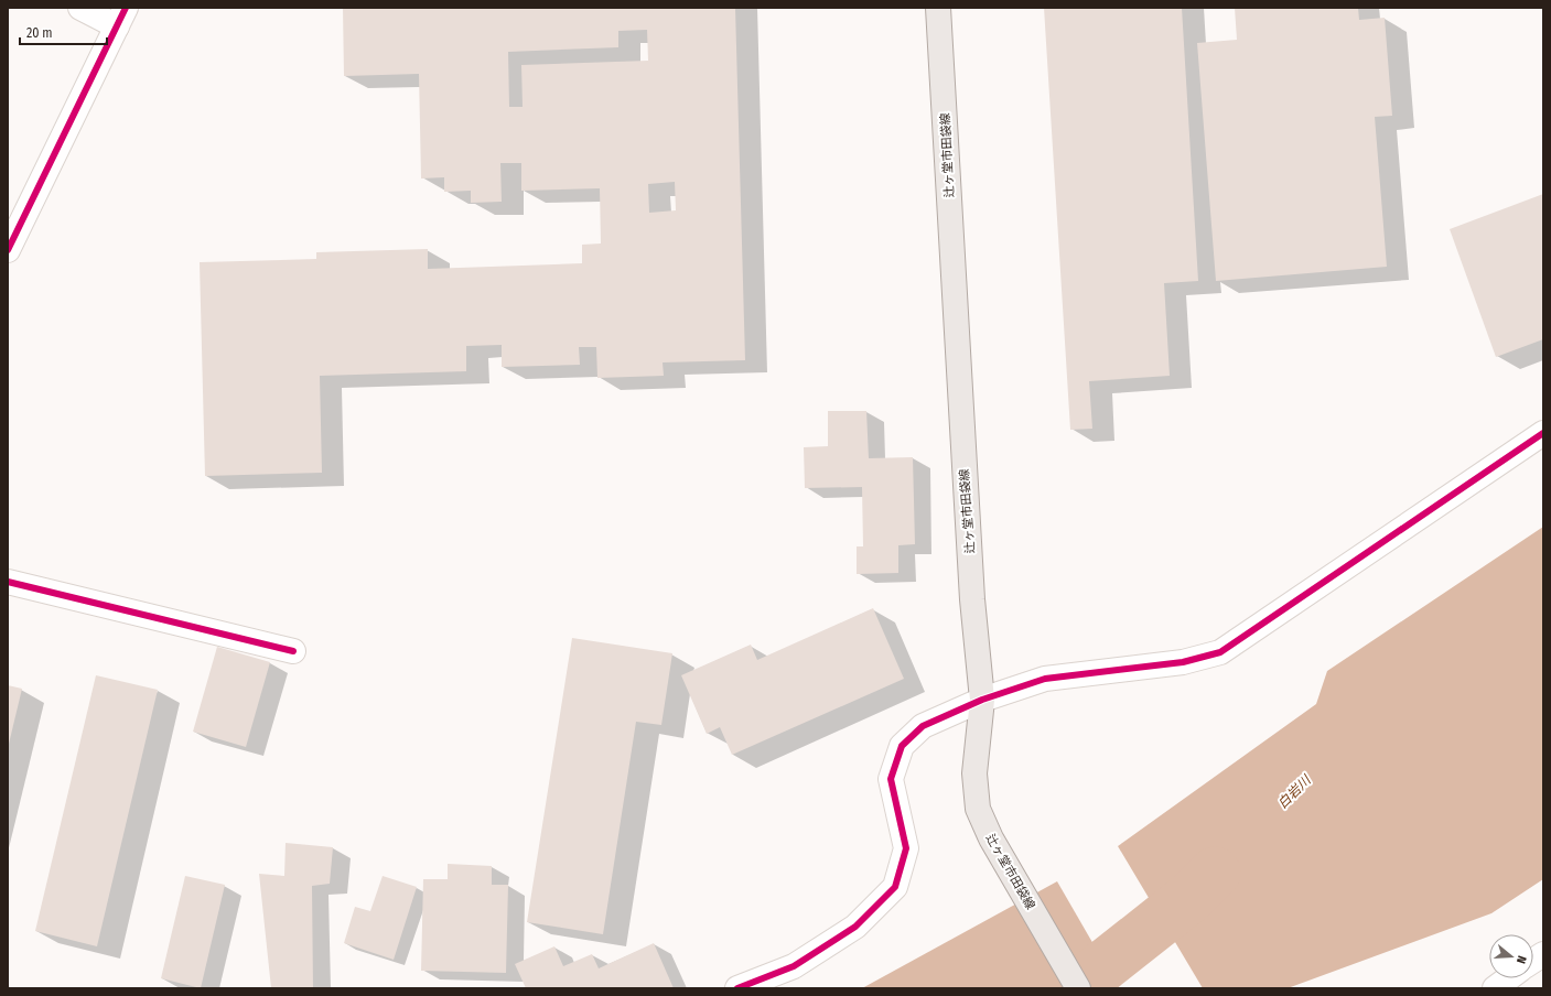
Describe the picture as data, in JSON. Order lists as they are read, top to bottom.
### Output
{
  "streets": {
    "main road": ["辻ヶ堂市田袋線"]
  },
  "water": ["白岩川"],
  "scale_bar": "20 m",
  "north": "right"
}
